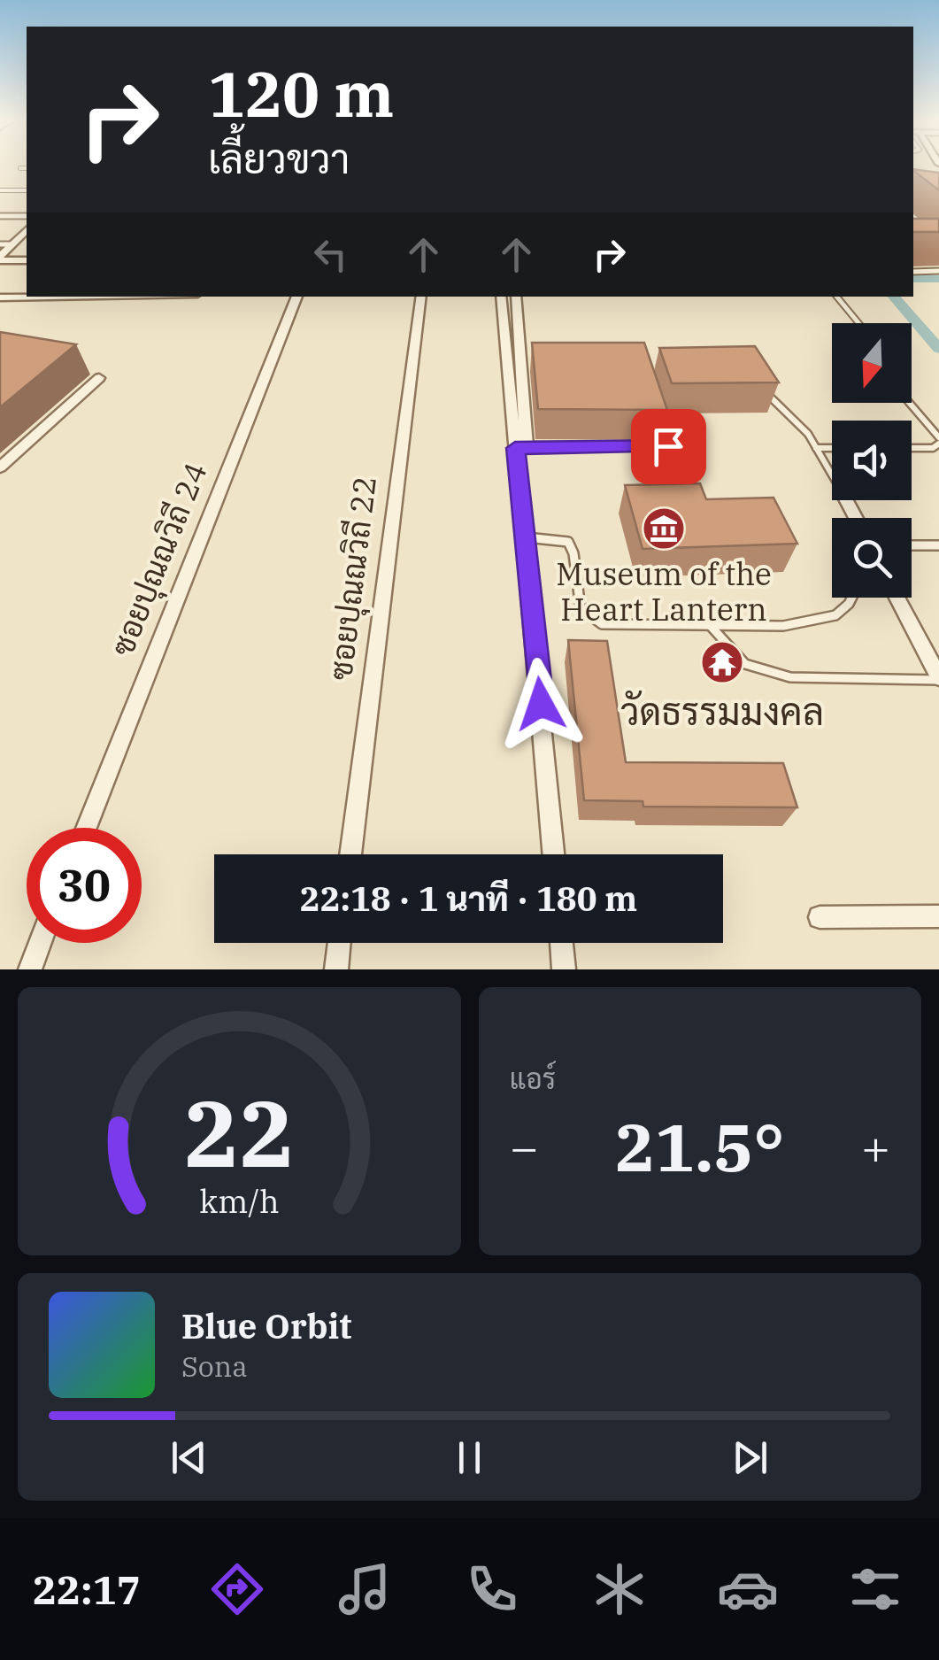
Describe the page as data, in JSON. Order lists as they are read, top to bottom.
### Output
{
  "streets": {
    "street": ["ซอยปุณณวิถี 24", "ซอยปุณณวิถี 22"]
  },
  "places": {
    "museum": ["Museum of the Heart Lantern"],
    "temple": ["วัดธรรมมงคล"]
  },
  "north": "bottom",
  "page": {
    "turn": ["120 m", "เลี้ยวขวา"],
    "limit": "30",
    "trip": "22:18 · 1 นาที · 180 m",
    "tile": "แอร์",
    "heat": ["−", "21.5°", "+"],
    "song": ["Blue Orbit", "Sona"],
    "tabs": "22:17",
    "gauge": ["22", "km/h"]
  }
}
